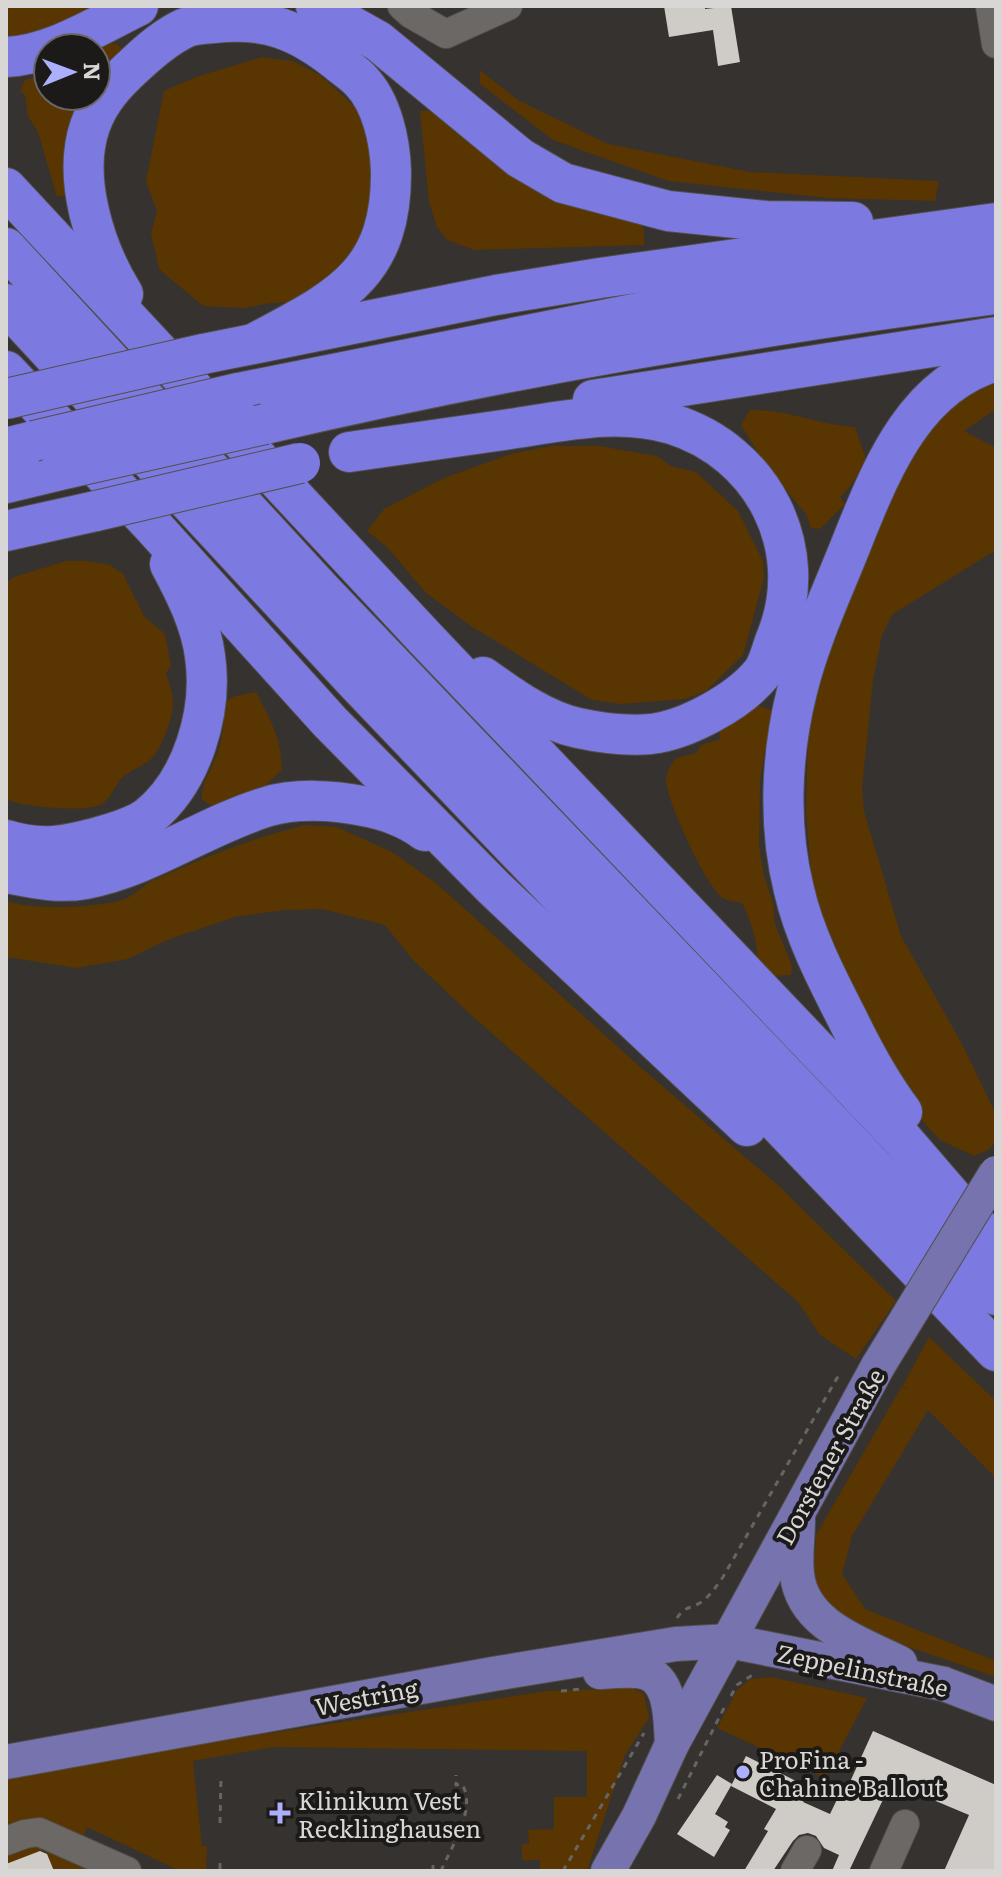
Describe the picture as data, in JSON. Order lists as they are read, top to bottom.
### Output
{
  "streets": {
    "main road": ["Dorstener Straße", "Zeppelinstraße", "Westring"]
  },
  "crossings": [
    ["Dorstener Straße", "Zeppelinstraße"],
    ["Dorstener Straße", "Westring"],
    ["Zeppelinstraße", "Westring"]
  ],
  "places": {
    "other": ["ProFina - Chahine Ballout"],
    "health": ["Klinikum Vest Recklinghausen"]
  },
  "north": "right"
}
